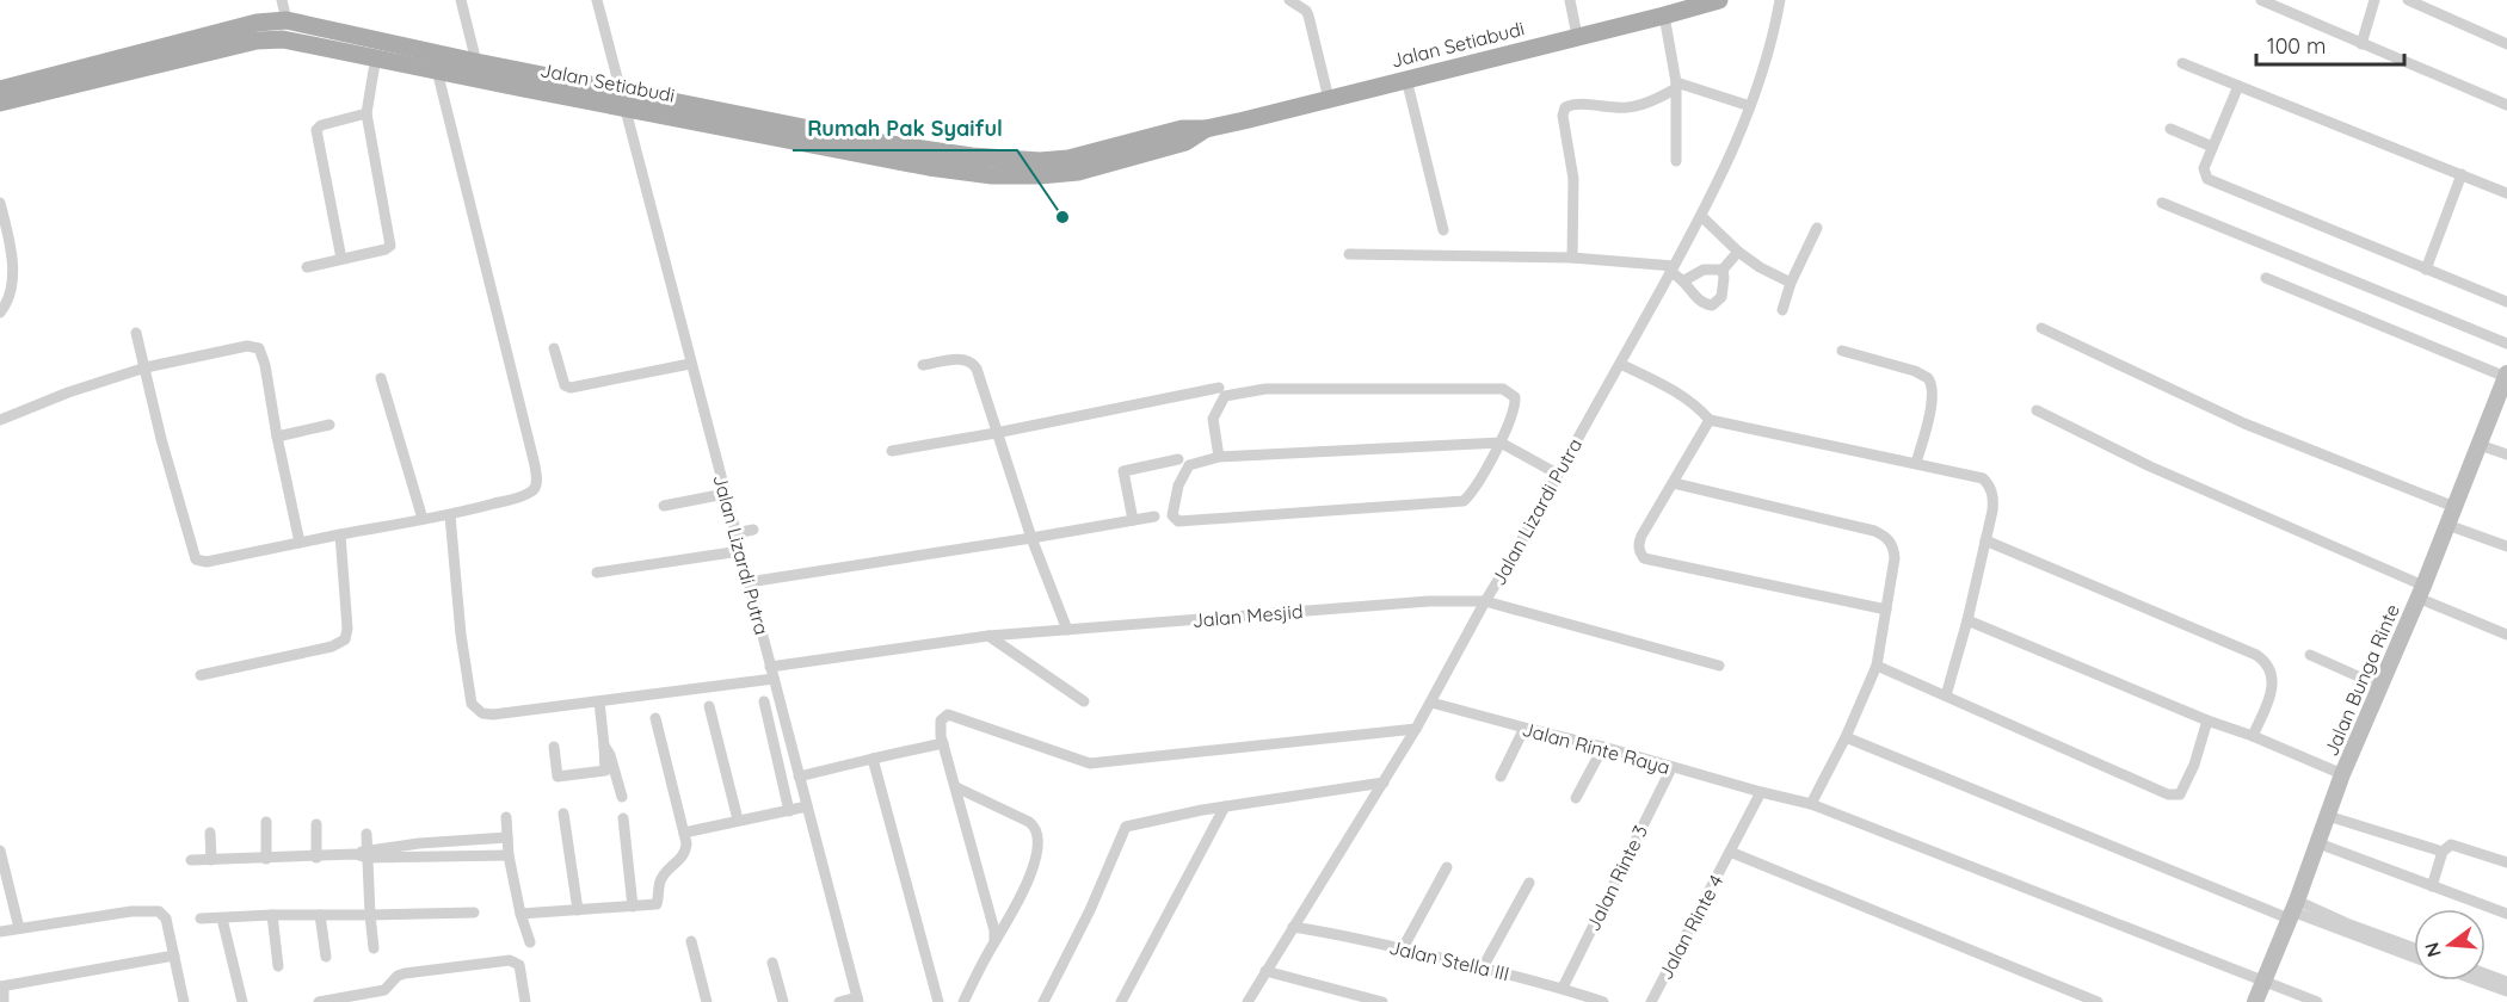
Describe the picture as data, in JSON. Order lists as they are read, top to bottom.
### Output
{
  "streets": {
    "main road": ["Jalan Setiabudi"],
    "street": [
      "Jalan Lizardi Putra",
      "Jalan Mesjid",
      "Jalan Bunga Rinte",
      "Jalan Rinte Raya",
      "Jalan Rinte 3",
      "Jalan Rinte 4",
      "Jalan Stella III"
    ]
  },
  "crossings": [
    ["Jalan Setiabudi", "Jalan Lizardi Putra"],
    ["Jalan Lizardi Putra", "Jalan Mesjid"],
    ["Jalan Lizardi Putra", "Jalan Rinte Raya"],
    ["Jalan Lizardi Putra", "Jalan Stella III"],
    ["Jalan Bunga Rinte", "Jalan Rinte Raya"],
    ["Jalan Rinte Raya", "Jalan Rinte 3"],
    ["Jalan Rinte Raya", "Jalan Rinte 4"],
    ["Jalan Rinte 3", "Jalan Stella III"]
  ],
  "places": ["Rumah Pak Syaiful"],
  "scale_bar": "100 m",
  "north": "left"
}
